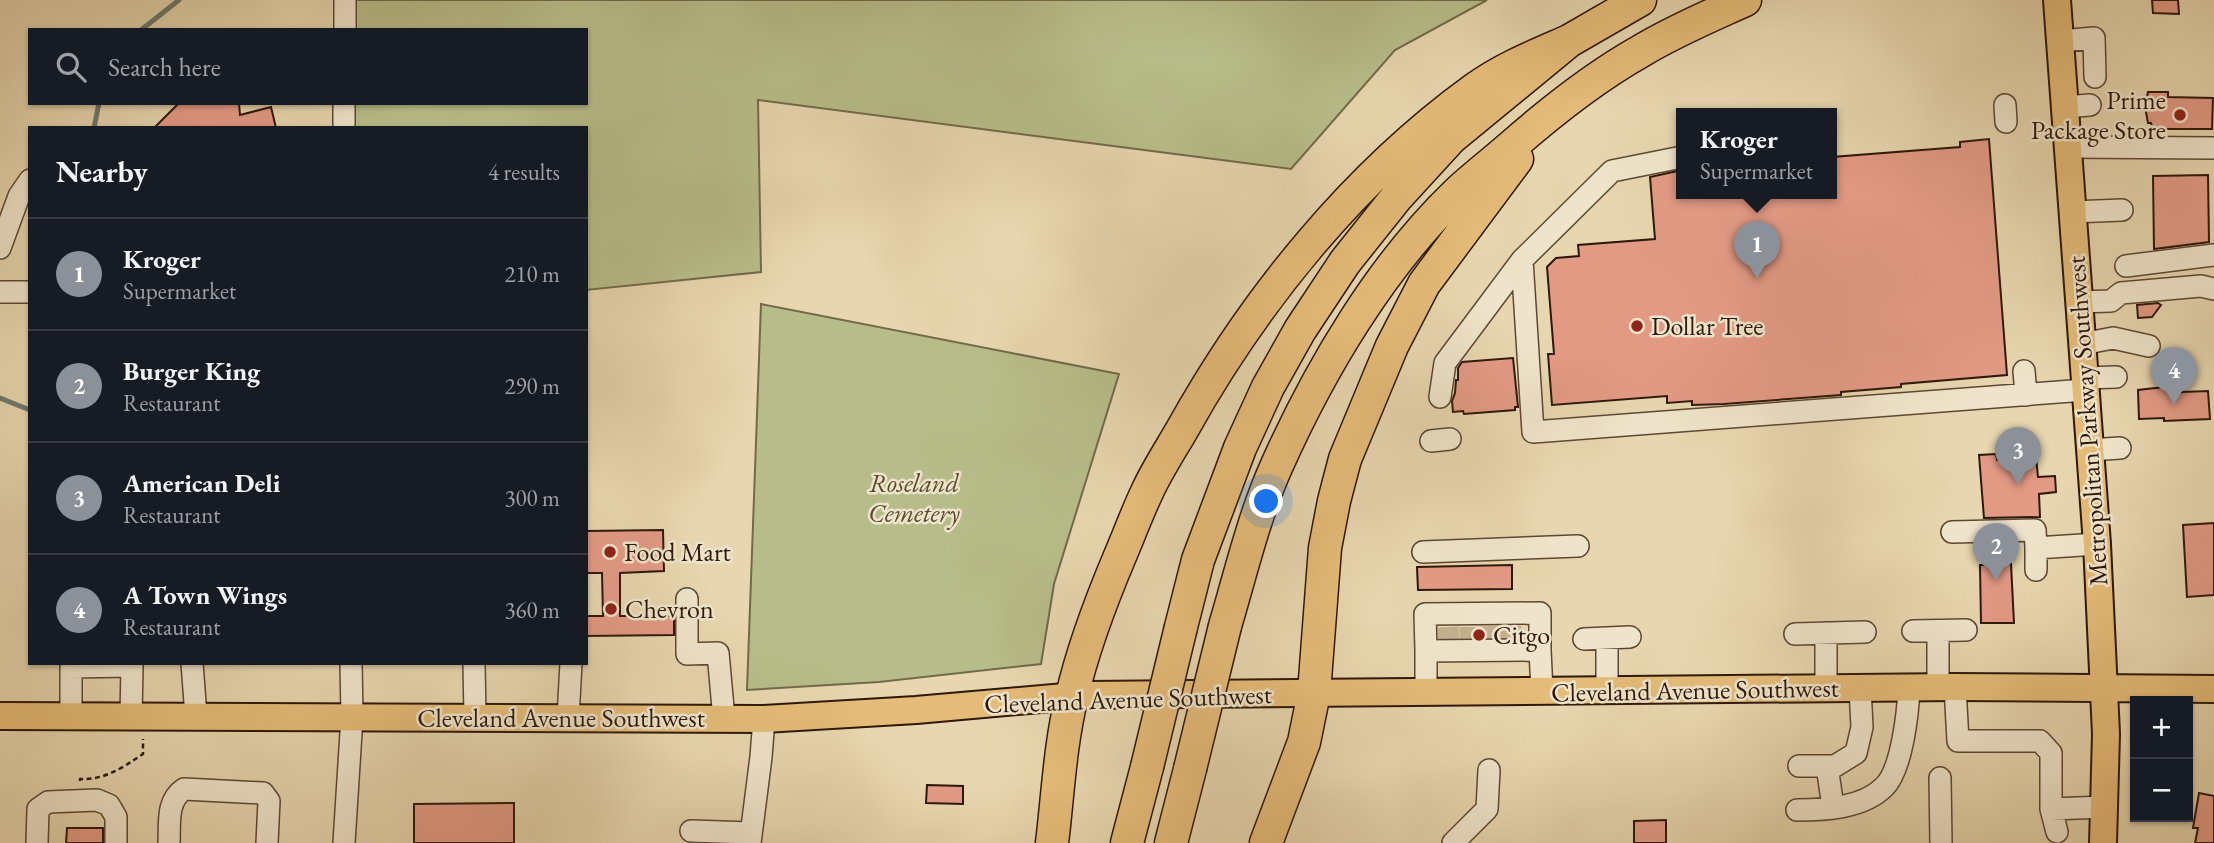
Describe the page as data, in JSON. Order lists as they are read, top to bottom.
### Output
{
  "streets": {
    "main road": ["Metropolitan Parkway Southwest", "Cleveland Avenue Southwest"]
  },
  "crossings": [
    ["Metropolitan Parkway Southwest", "Cleveland Avenue Southwest"]
  ],
  "parks": ["Roseland Cemetery"],
  "places": [
    "Prime Package Store",
    "Dollar Tree",
    "Food Mart",
    "Chevron",
    "Citgo"
  ],
  "page": {
    "search": "Search here",
    "popup": ["Kroger", "Supermarket"],
    "heading": ["Nearby", "4 results"],
    "list": [
      {
        "mark": "1",
        "name": "Kroger",
        "note": "Supermarket",
        "value": "210 m"
      },
      {
        "mark": "2",
        "name": "Burger King",
        "note": "Restaurant",
        "value": "290 m"
      },
      {
        "mark": "3",
        "name": "American Deli",
        "note": "Restaurant",
        "value": "300 m"
      },
      {
        "mark": "4",
        "name": "A Town Wings",
        "note": "Restaurant",
        "value": "360 m"
      }
    ],
    "pins": [
      "1",
      "4",
      "3",
      "2"
    ],
    "map_buttons": ["+", "−"]
  }
}
